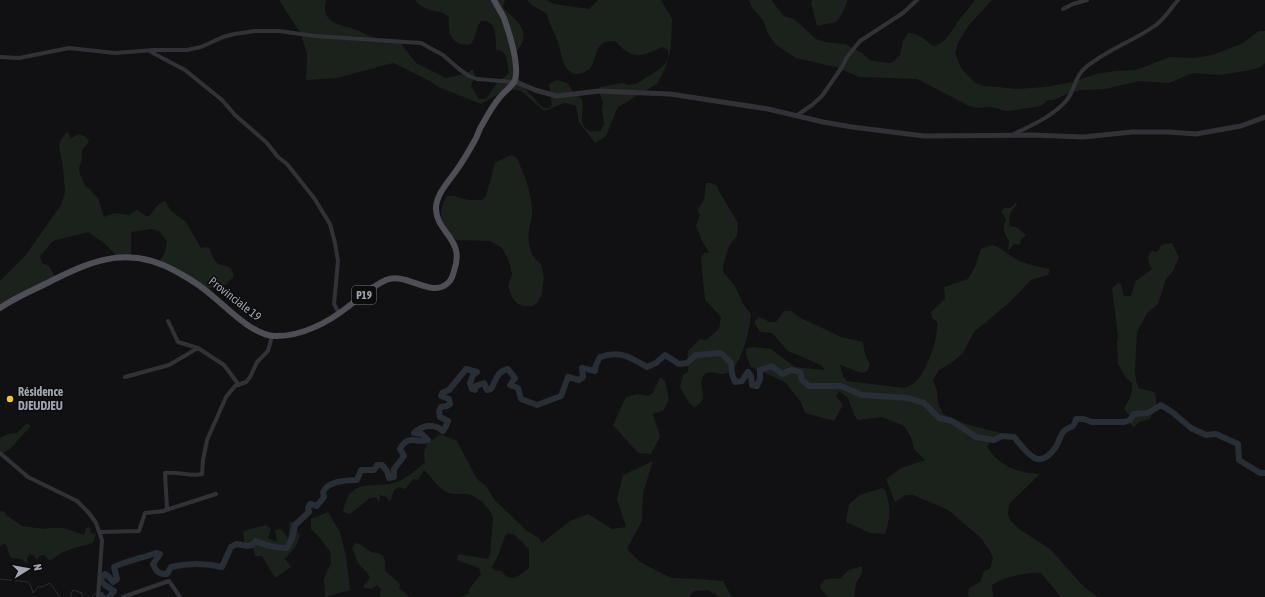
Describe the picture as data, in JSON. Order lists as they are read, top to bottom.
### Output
{
  "streets": {
    "main road": ["P19", "Provinciale 19"]
  },
  "places": ["Résidence DJEUDJEU"],
  "north": "right"
}
